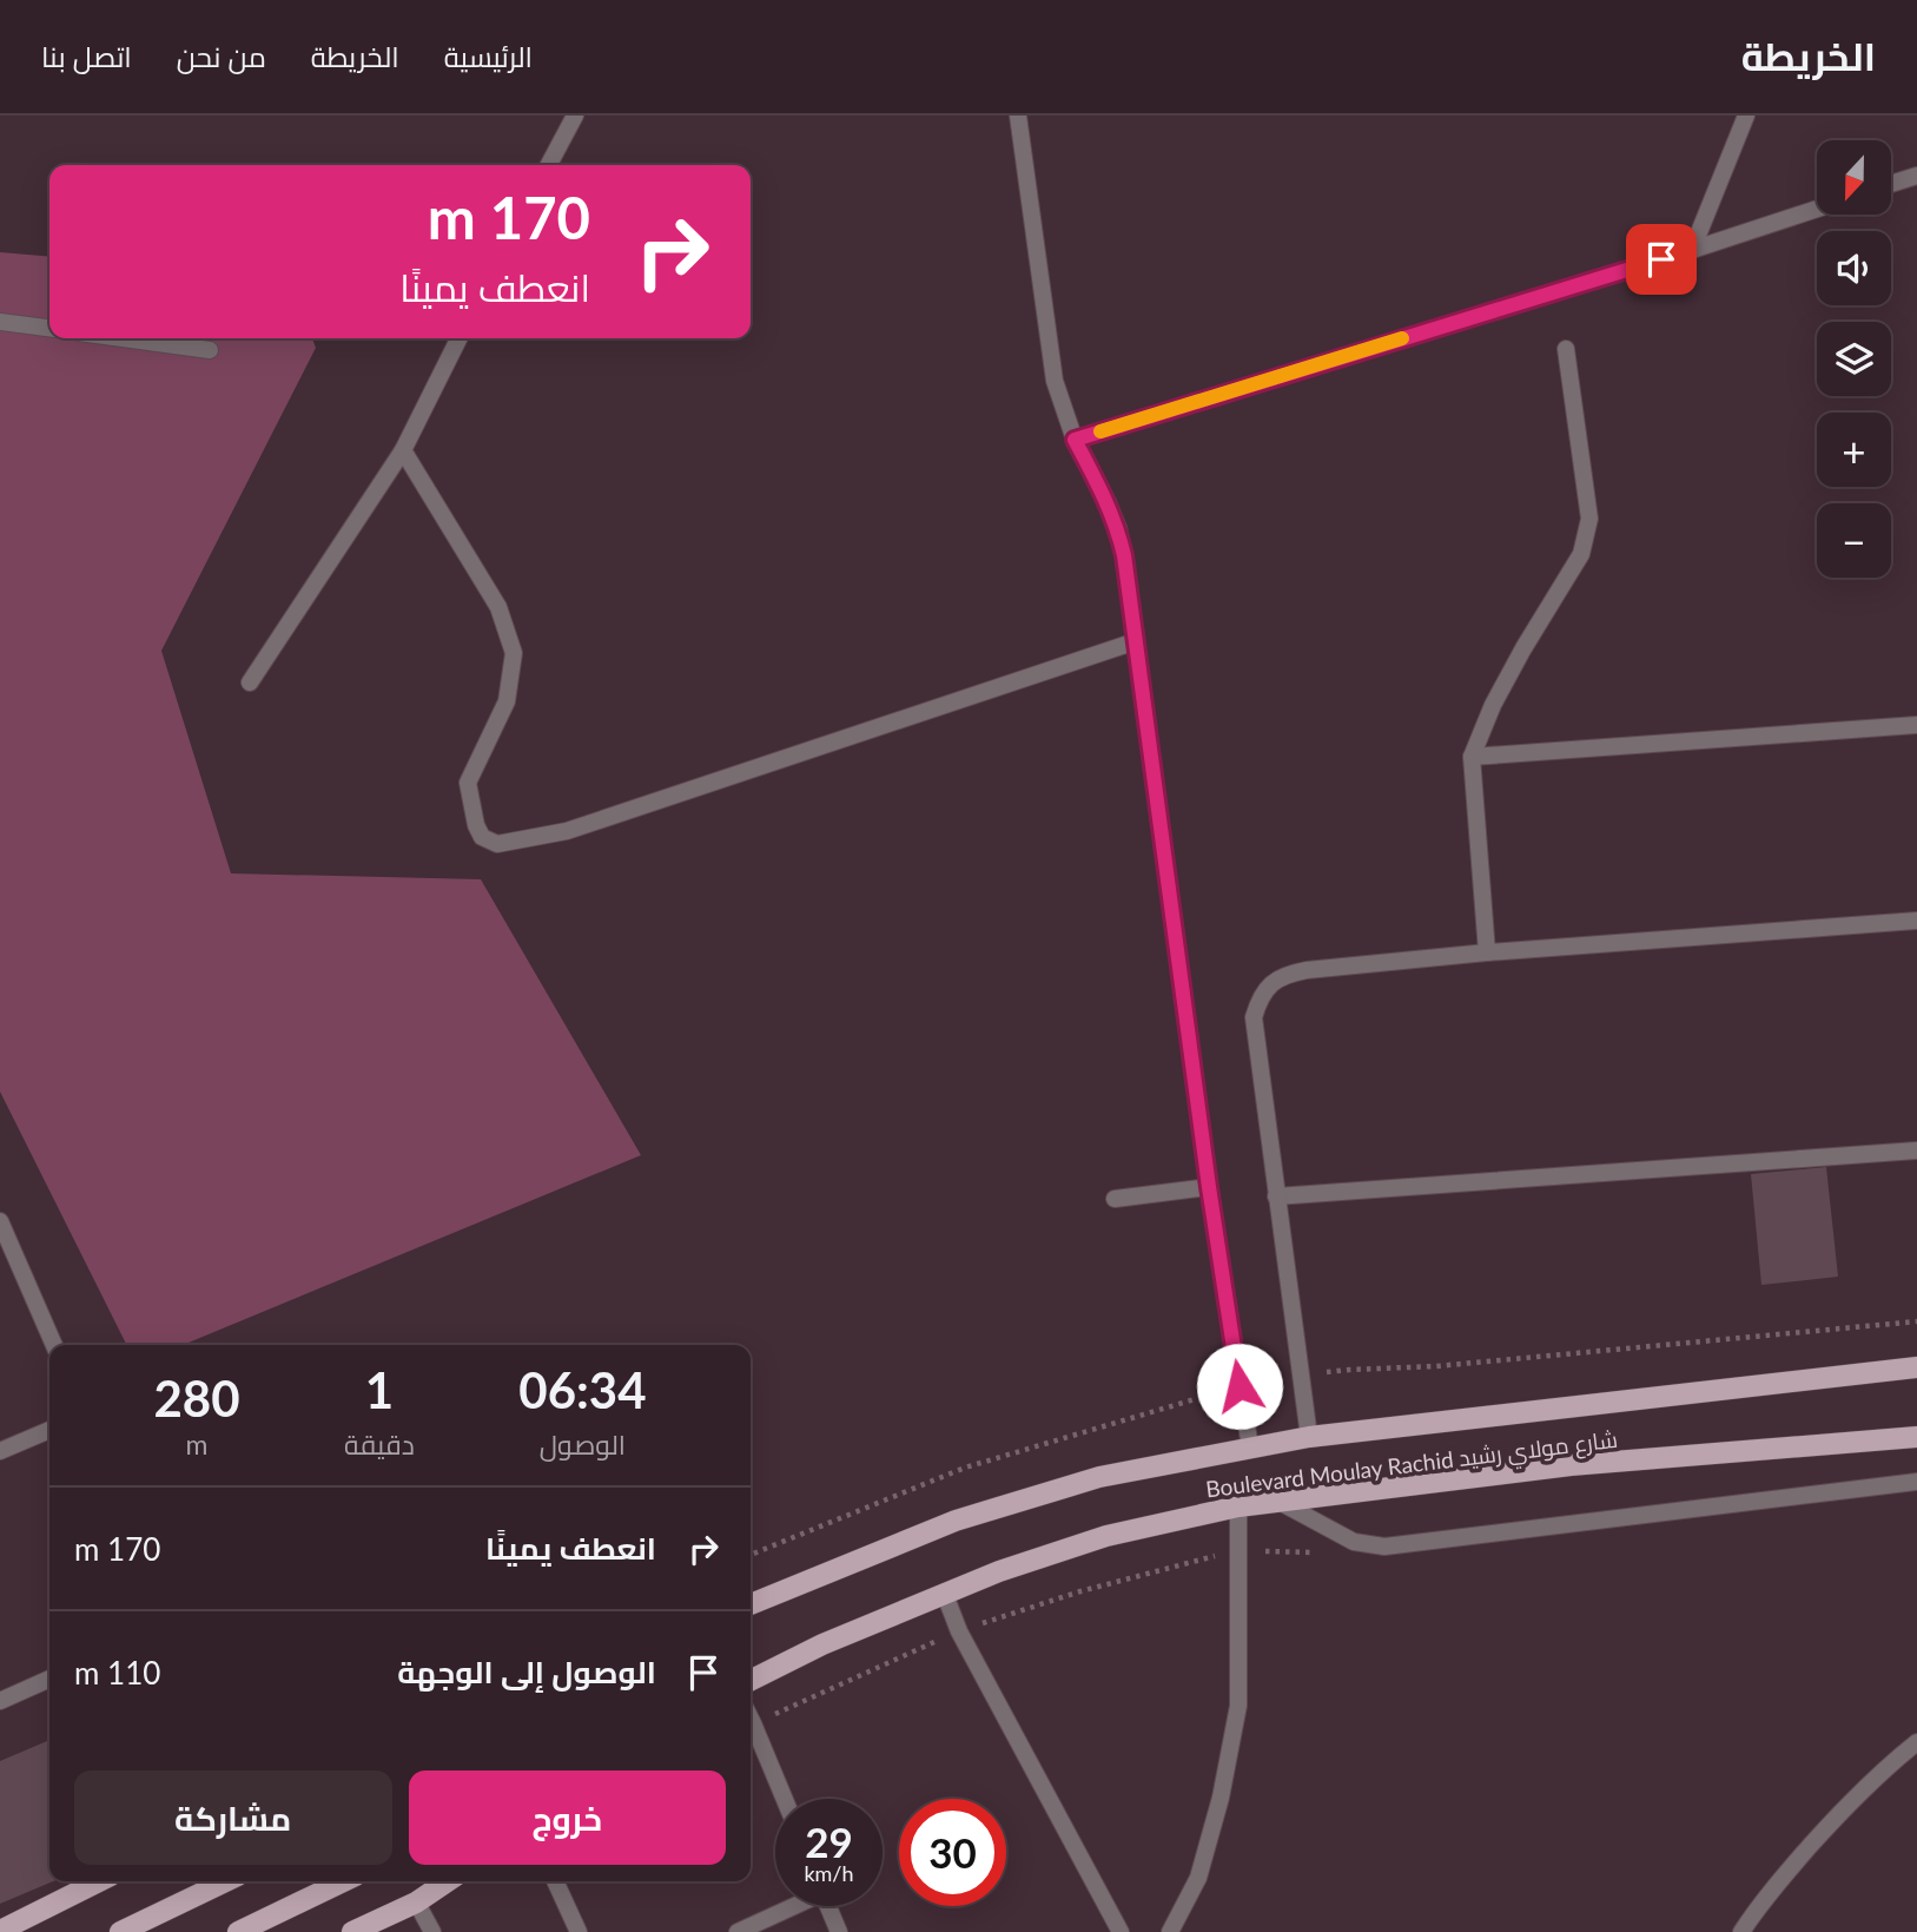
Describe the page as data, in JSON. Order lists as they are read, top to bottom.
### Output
{
  "streets": {
    "main road": ["Boulevard Moulay Rachid شارع مولاي رشيد"]
  },
  "north": "bottom",
  "page": {
    "header": "الخريطة",
    "nav": [
      "الرئيسية",
      "الخريطة",
      "من نحن",
      "اتصل بنا"
    ],
    "map_buttons": ["+", "−"],
    "turn": ["170 m", "انعطف يمينًا"],
    "eta": [
      "06:34",
      "الوصول",
      "1",
      "دقيقة",
      "280",
      "m"
    ],
    "list": [
      {
        "name": "انعطف يمينًا",
        "value": "170 m"
      },
      {
        "name": "الوصول إلى الوجهة",
        "value": "110 m"
      }
    ],
    "buttons": ["خروج", "مشاركة"],
    "speed": "29 km/h",
    "limit": "30"
  }
}
